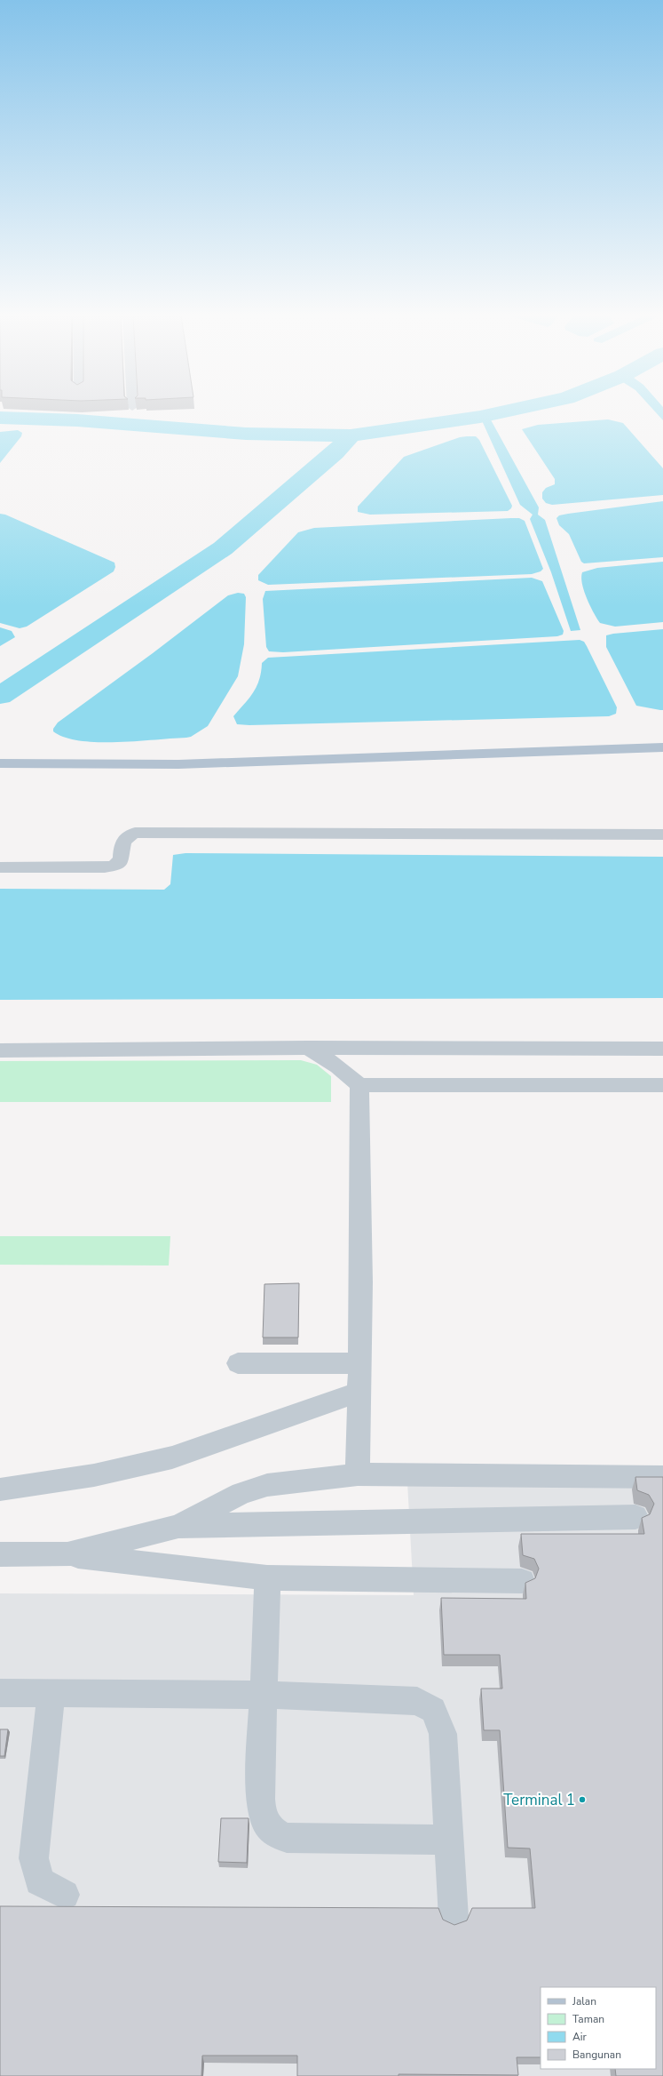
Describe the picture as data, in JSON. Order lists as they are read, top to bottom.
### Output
{
  "places": ["Terminal 1"],
  "legend": [
    "Jalan",
    "Taman",
    "Air",
    "Bangunan"
  ]
}
